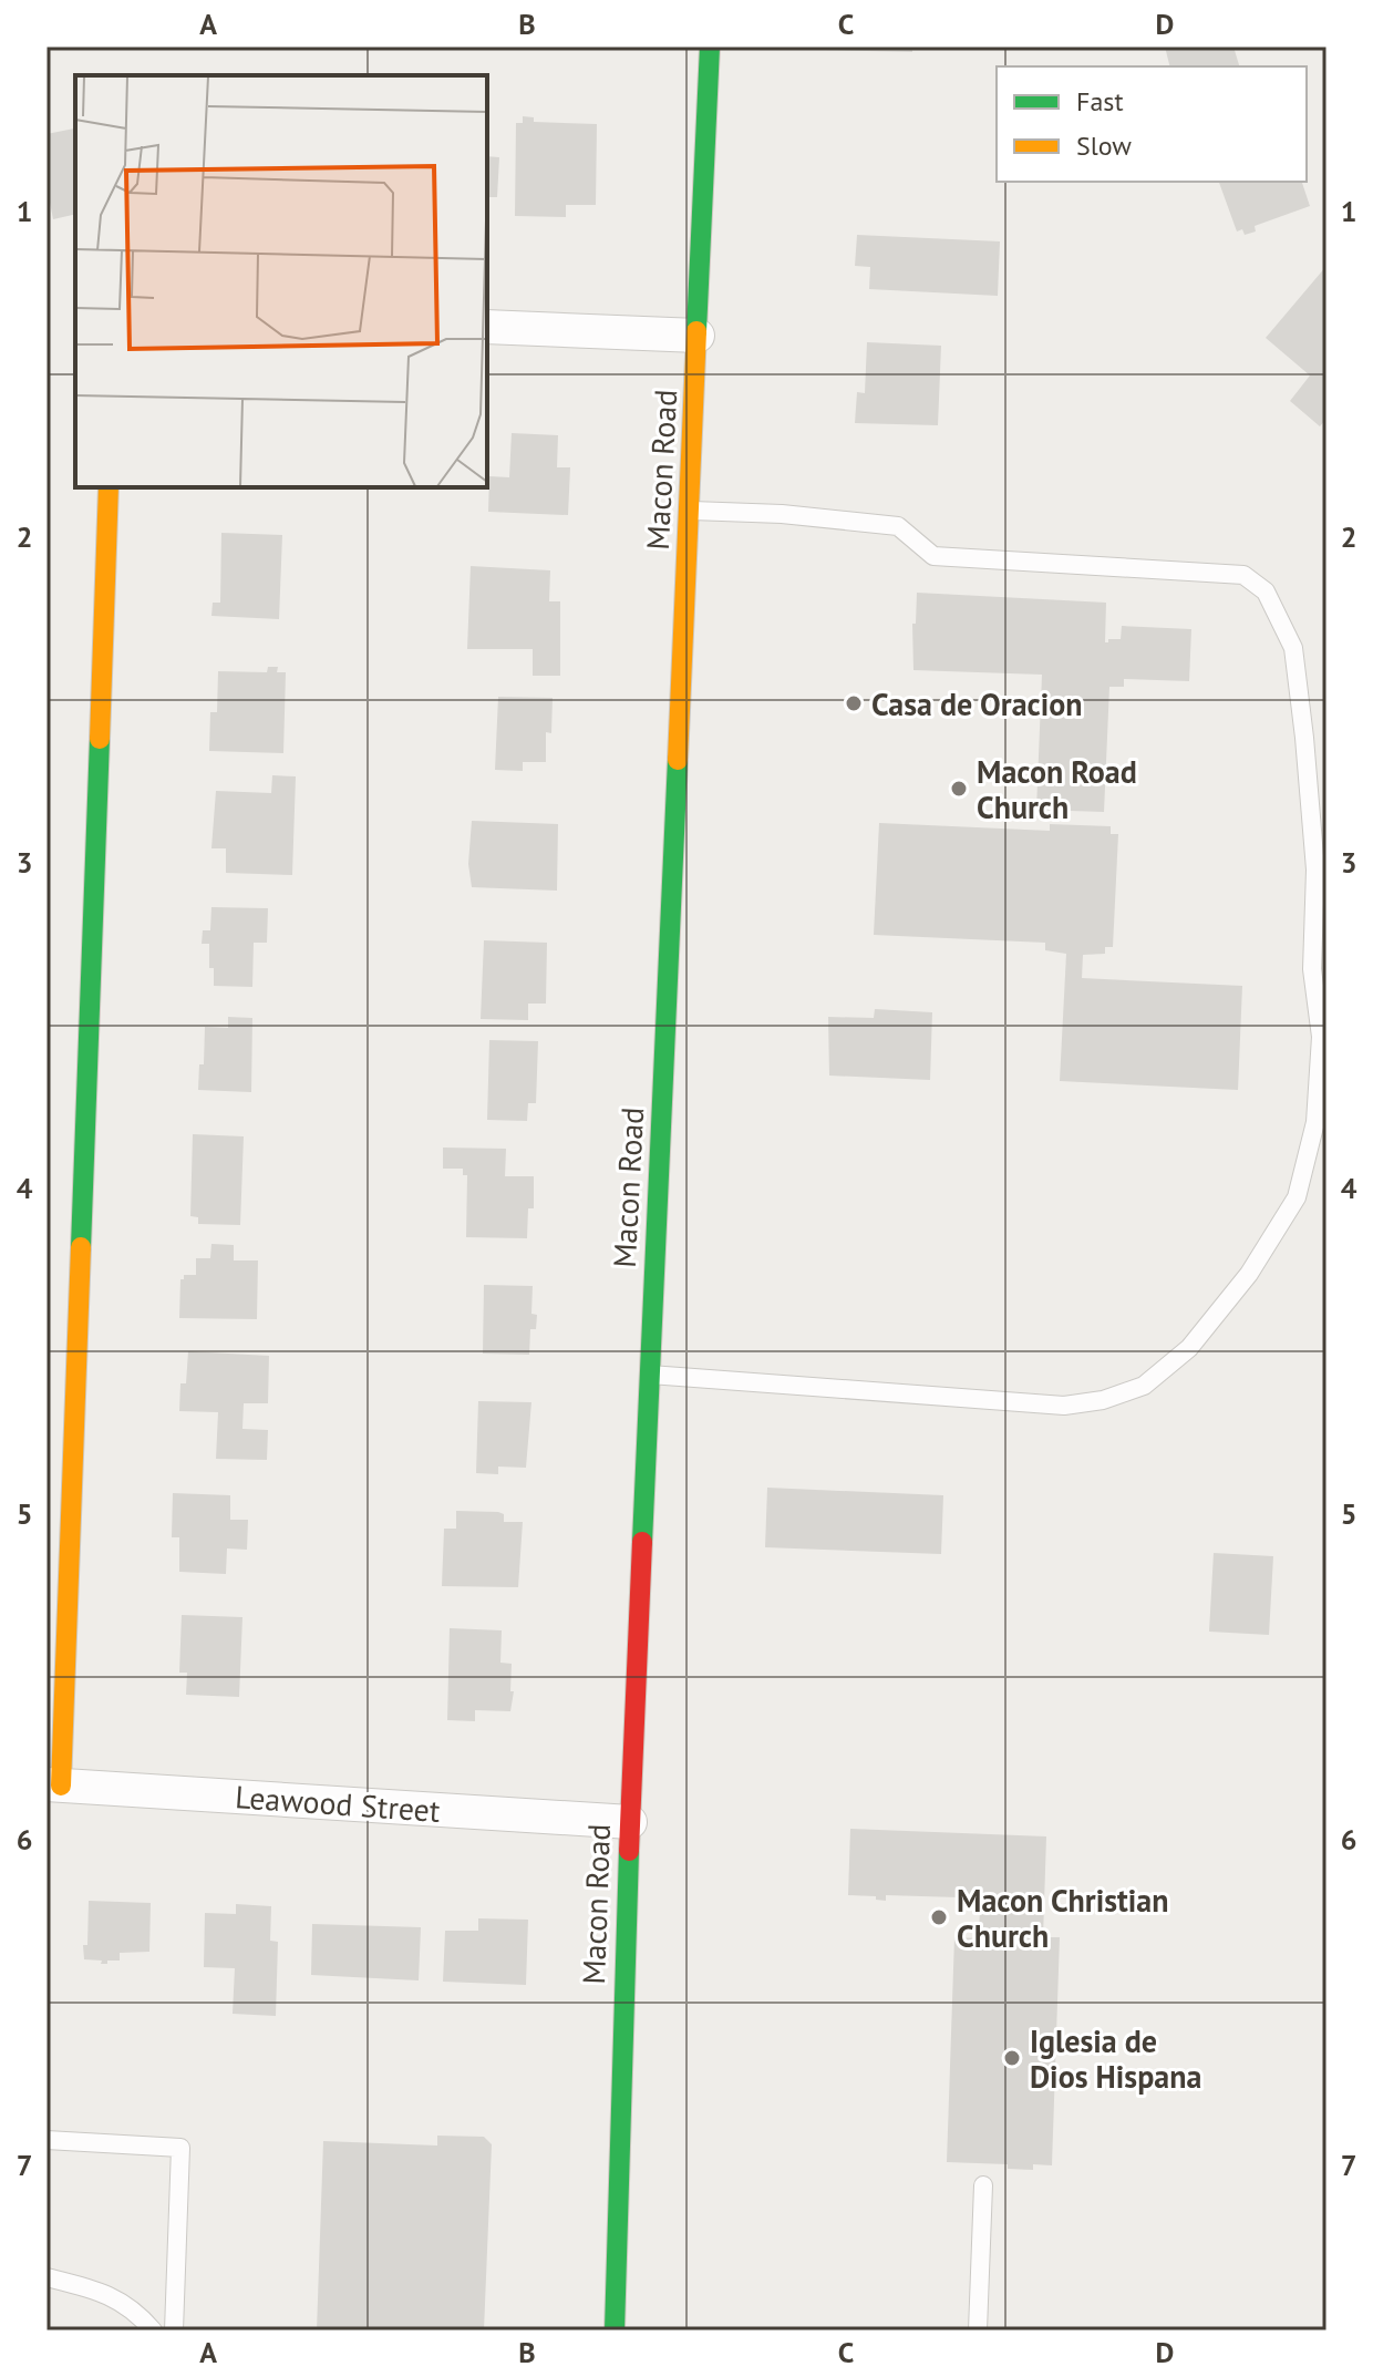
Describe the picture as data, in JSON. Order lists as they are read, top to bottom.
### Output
{
  "streets": {
    "main road": ["Macon Road"],
    "street": ["Leawood Street"]
  },
  "crossings": [
    ["Macon Road", "Leawood Street"]
  ],
  "places": [
    "Casa de Oracion",
    "Macon Road Church",
    "Macon Christian Church",
    "Iglesia de Dios Hispana"
  ],
  "legend": ["Fast", "Slow"],
  "grid": {
    "columns": [
      "A",
      "B",
      "C",
      "D"
    ],
    "rows": [
      "1",
      "2",
      "3",
      "4",
      "5",
      "6",
      "7"
    ]
  }
}
